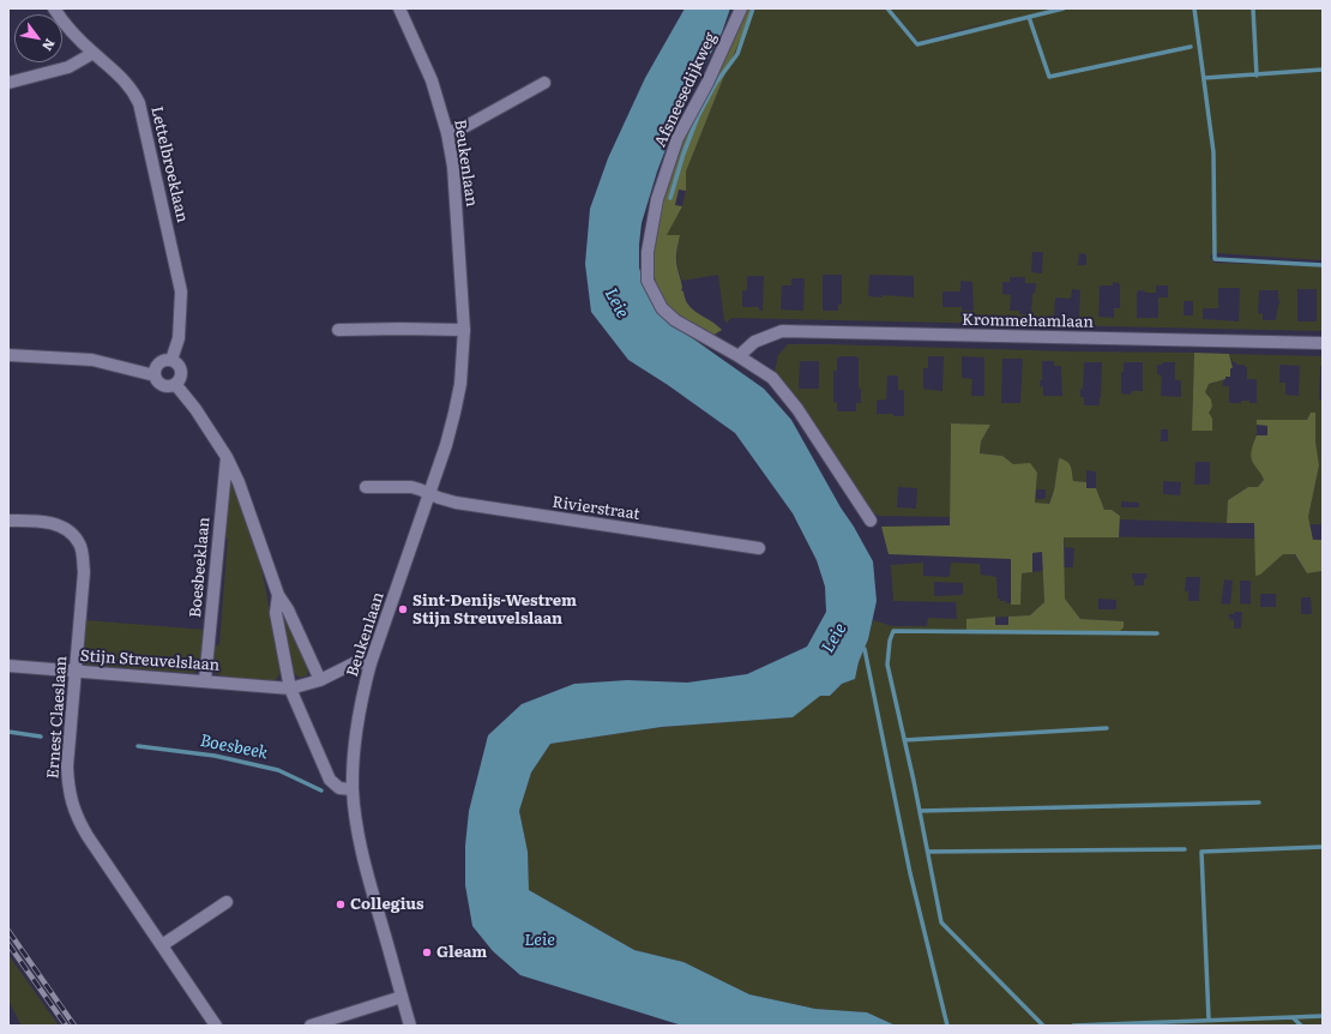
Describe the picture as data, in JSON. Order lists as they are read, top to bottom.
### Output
{
  "streets": {
    "street": [
      "Afsneesedijkweg",
      "Beukenlaan",
      "Lettelbroeklaan",
      "Krommehamlaan",
      "Rivierstraat",
      "Boesbeeklaan",
      "Stijn Streuvelslaan",
      "Ernest Claeslaan"
    ]
  },
  "crossings": [
    ["Afsneesedijkweg", "Krommehamlaan"],
    ["Beukenlaan", "Rivierstraat"],
    ["Boesbeeklaan", "Stijn Streuvelslaan"],
    ["Stijn Streuvelslaan", "Ernest Claeslaan"]
  ],
  "water": ["Leie", "Boesbeek"],
  "places": ["Sint-Denijs-Westrem Stijn Streuvelslaan", "Collegius", "Gleam"],
  "north": "bottom right"
}
